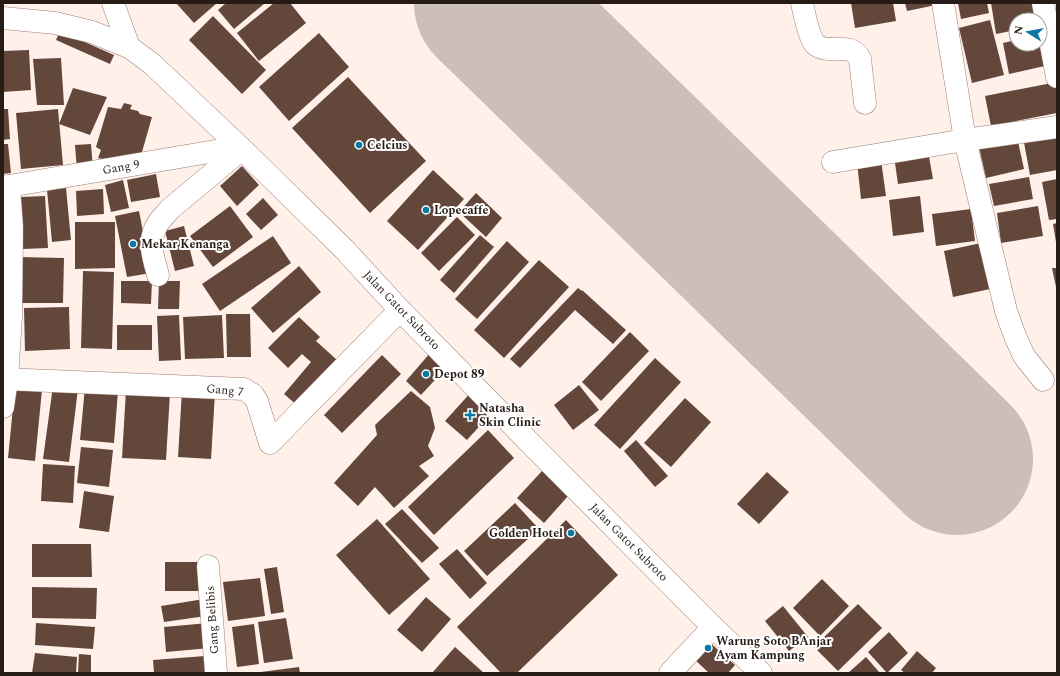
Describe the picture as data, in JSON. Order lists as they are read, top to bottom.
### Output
{
  "streets": {
    "street": [
      "Gang 9",
      "Jalan Gatot Subroto",
      "Gang 7",
      "Gang Belibis"
    ]
  },
  "crossings": [
    ["Gang 9", "Jalan Gatot Subroto"],
    ["Jalan Gatot Subroto", "Gang 7"]
  ],
  "places": {
    "other": [
      "Celcius",
      "Lopecaffe",
      "Mekar Kenanga",
      "Depot 89",
      "Golden Hotel",
      "Warung Soto BAnjar Ayam Kampung"
    ],
    "health": ["Natasha Skin Clinic"]
  },
  "north": "left"
}
